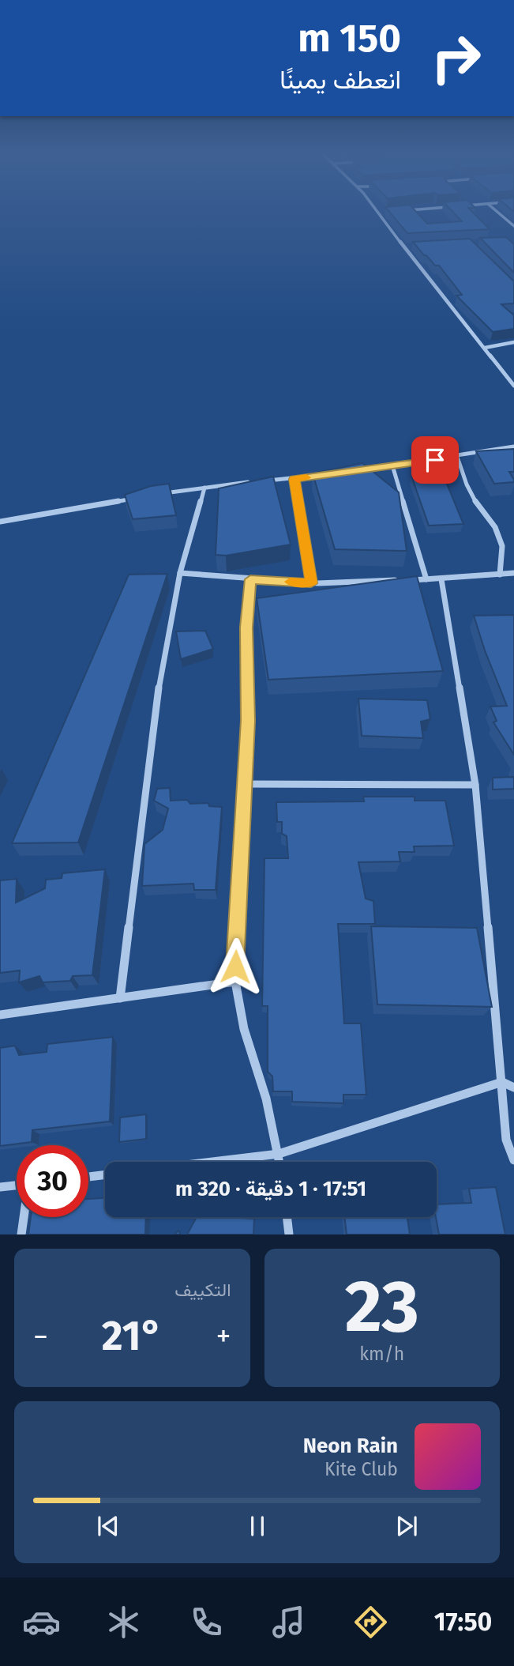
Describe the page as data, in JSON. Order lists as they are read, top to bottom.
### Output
{
  "page": {
    "turn": ["150 m", "انعطف يمينًا"],
    "limit": "30",
    "trip": "17:51 · 1 دقيقة · 320 m",
    "tile": [
      ["23", "km/h"],
      "التكييف"
    ],
    "heat": ["−", "21°", "+"],
    "song": ["Neon Rain", "Kite Club"],
    "tabs": "17:50"
  }
}
